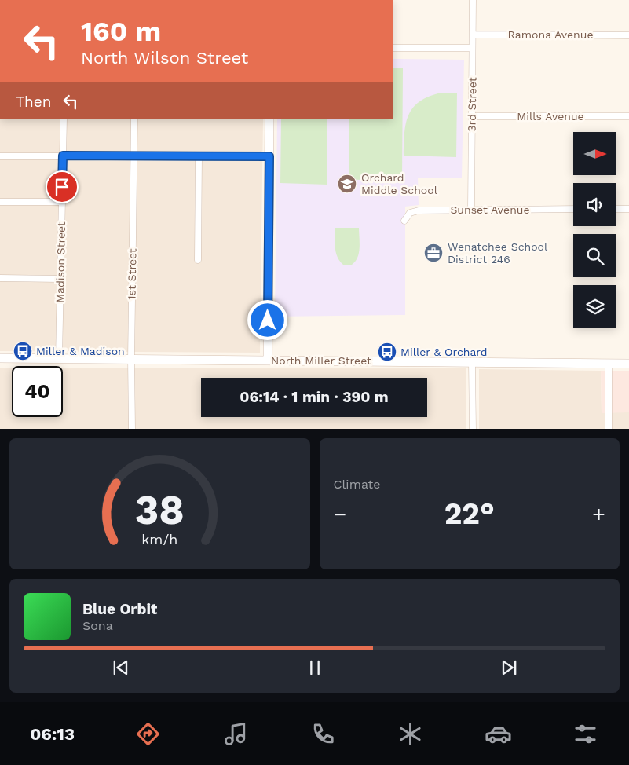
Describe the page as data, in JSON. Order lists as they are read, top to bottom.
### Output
{
  "streets": {
    "main road": ["North Miller Street"],
    "street": [
      "Ramona Avenue",
      "3rd Street",
      "Mills Avenue",
      "Sunset Avenue",
      "Madison Street",
      "1st Street"
    ]
  },
  "crossings": [
    ["Ramona Avenue", "3rd Street"],
    ["3rd Street", "Mills Avenue"],
    ["3rd Street", "Sunset Avenue"],
    ["Madison Street", "North Miller Street"],
    ["1st Street", "North Miller Street"]
  ],
  "places": {
    "school or university": ["Orchard Middle School"],
    "office": ["Wenatchee School District 246"],
    "bus stop": ["Miller & Madison", "Miller & Orchard"]
  },
  "north": "right",
  "page": {
    "turn": ["160 m", "North Wilson Street"],
    "then": "Then",
    "limit": "40",
    "trip": "06:14 · 1 min · 390 m",
    "tile": "Climate",
    "heat": ["−", "22°", "+"],
    "song": ["Blue Orbit", "Sona"],
    "tabs": "06:13",
    "gauge": ["38", "km/h"]
  }
}
